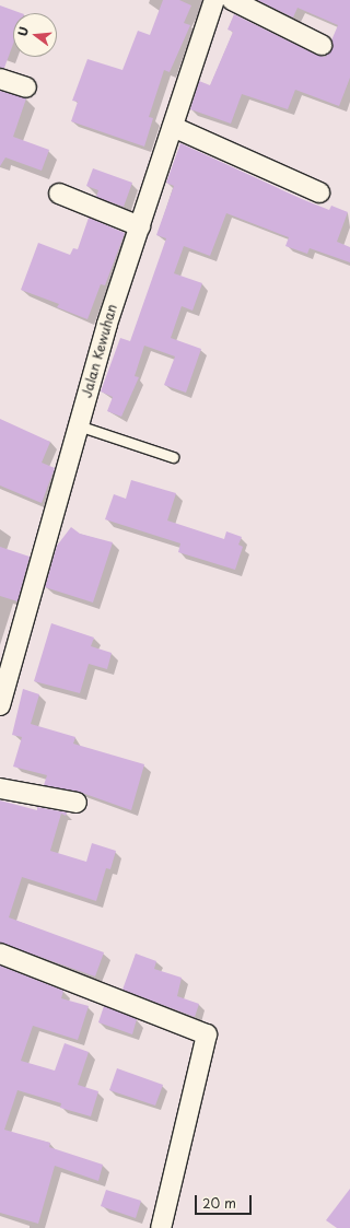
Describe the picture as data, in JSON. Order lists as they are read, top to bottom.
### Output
{
  "streets": {
    "street": ["Jalan Kewuhan"]
  },
  "scale_bar": "20 m",
  "north": "left"
}
